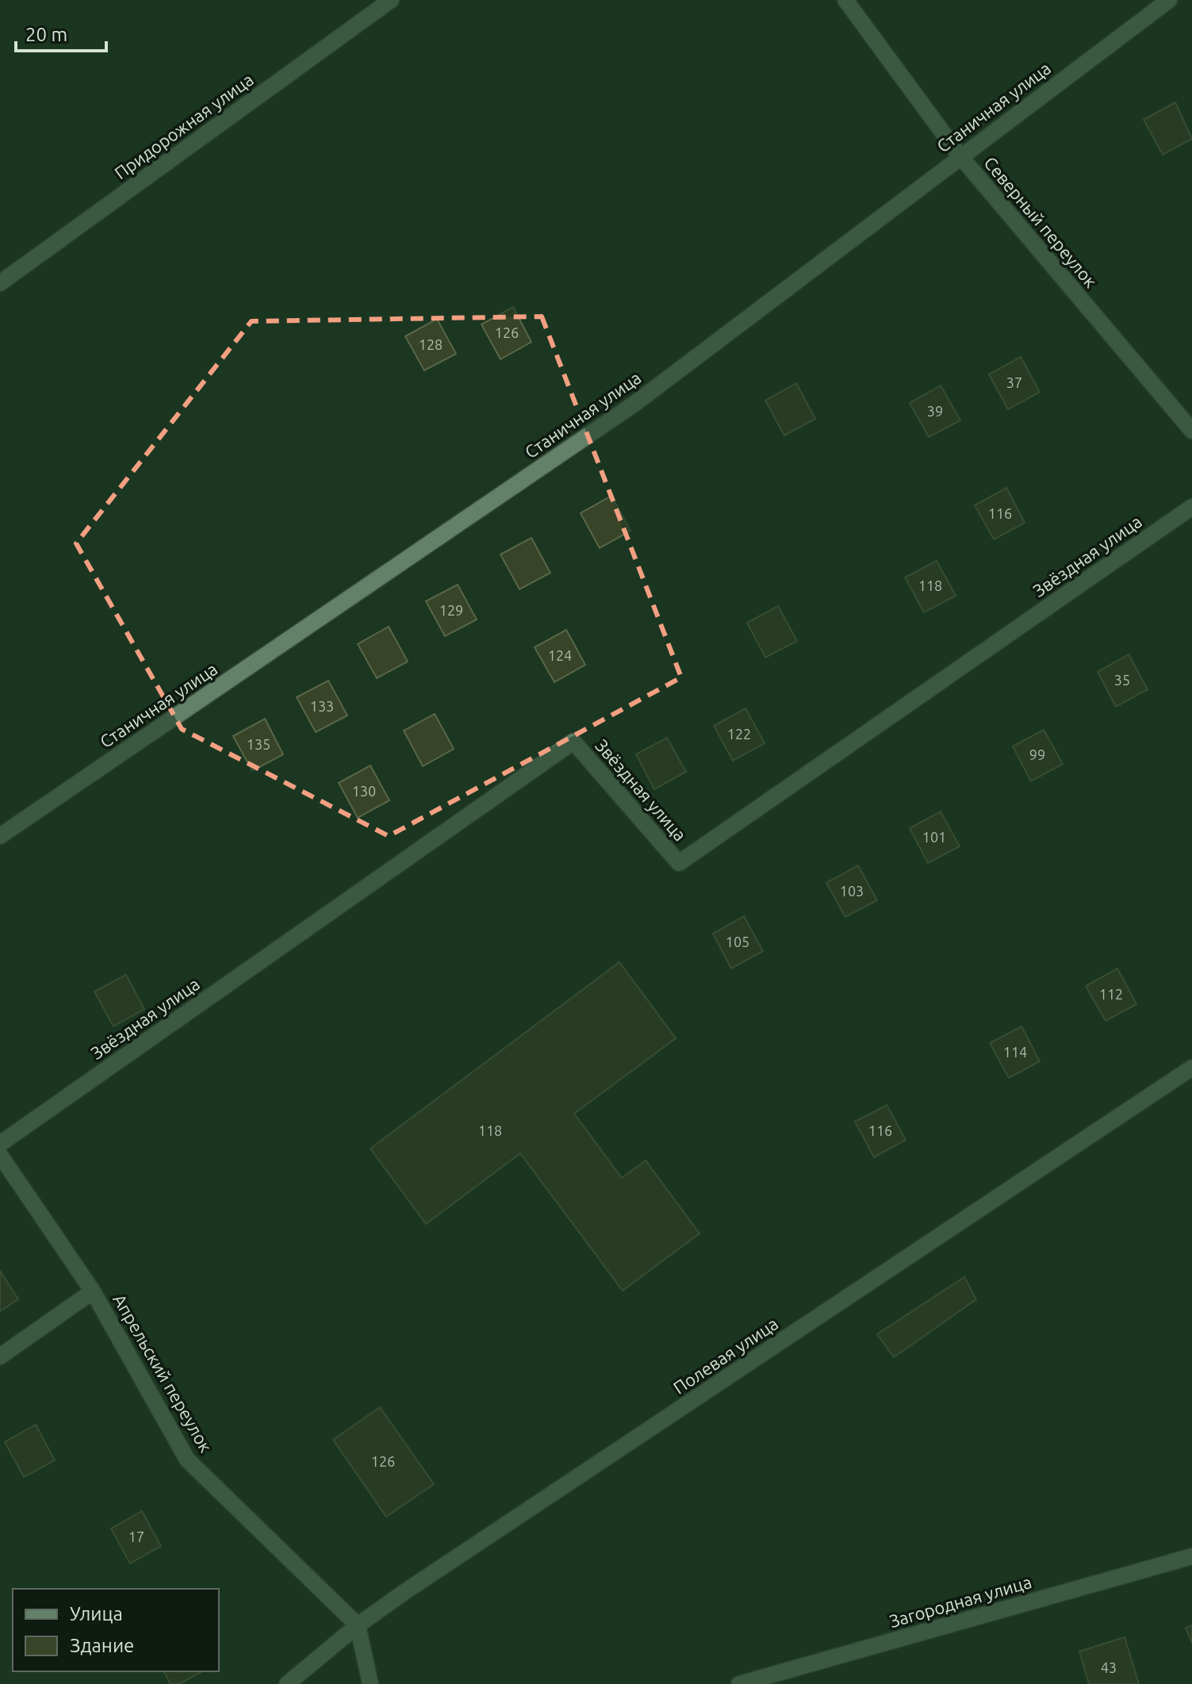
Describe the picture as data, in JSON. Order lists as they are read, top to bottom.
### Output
{
  "streets": {
    "street": [
      "Станичная улица",
      "Придорожная улица",
      "Северный переулок",
      "Звёздная улица",
      "Полевая улица",
      "Апрельский переулок",
      "Загородная улица"
    ]
  },
  "crossings": [
    ["Станичная улица", "Северный переулок"],
    ["Полевая улица", "Апрельский переулок"]
  ],
  "house_numbers": [
    "126",
    "128",
    "37",
    "39",
    "116",
    "118",
    "129",
    "124",
    "35",
    "133",
    "122",
    "135",
    "99",
    "130",
    "101",
    "103",
    "105",
    "112",
    "114",
    "118",
    "116",
    "126",
    "17",
    "43"
  ],
  "legend": ["Улица", "Здание"],
  "scale_bar": "20 m"
}
